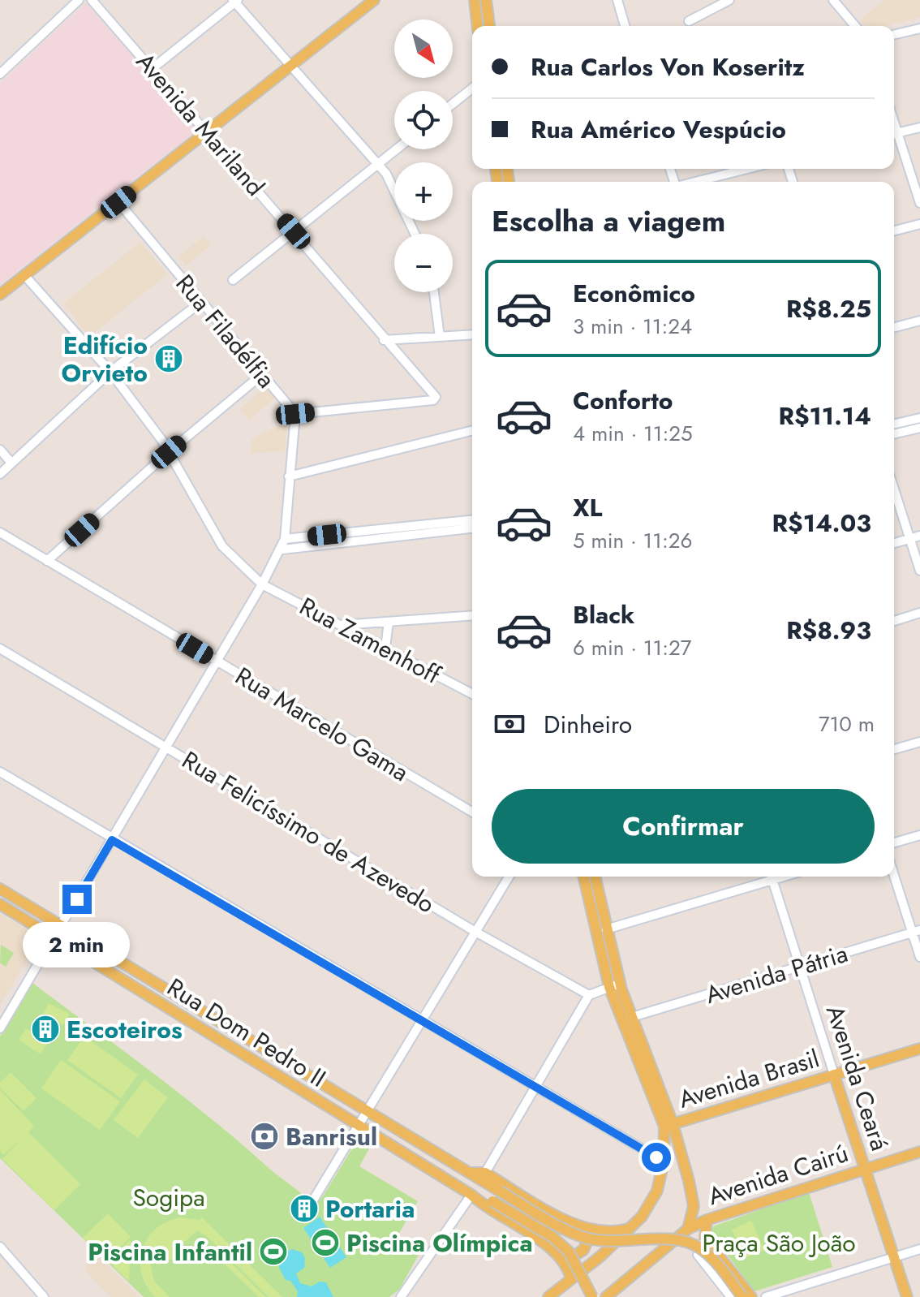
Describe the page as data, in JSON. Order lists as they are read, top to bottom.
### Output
{
  "streets": {
    "main road": [
      "Rua Dom Pedro II",
      "Avenida Ceará",
      "Avenida Brasil",
      "Avenida Cairú"
    ],
    "street": [
      "Avenida Mariland",
      "Rua Filadélfia",
      "Rua Zamenhoff",
      "Rua Marcelo Gama",
      "Rua Felicíssimo de Azevedo",
      "Avenida Pátria"
    ]
  },
  "crossings": [
    ["Avenida Mariland", "Rua Filadélfia"],
    ["Avenida Pátria", "Avenida Ceará"],
    ["Avenida Ceará", "Avenida Brasil"],
    ["Avenida Ceará", "Avenida Cairú"]
  ],
  "parks": ["Sogipa", "Praça São João"],
  "places": {
    "building": ["Edifício Orvieto", "Escoteiros", "Portaria"],
    "bank": ["Banrisul"],
    "sports": ["Piscina Olímpica", "Piscina Infantil"]
  },
  "north": "bottom right",
  "page": {
    "map_buttons": ["+", "−"],
    "banner": ["Rua Carlos Von Koseritz", "Rua Américo Vespúcio"],
    "heading": "Escolha a viagem",
    "list": [
      {
        "name": "Econômico",
        "note": "3 min · 11:24",
        "value": "R$8.25"
      },
      {
        "name": "Conforto",
        "note": "4 min · 11:25",
        "value": "R$11.14"
      },
      {
        "name": "XL",
        "note": "5 min · 11:26",
        "value": "R$14.03"
      },
      {
        "name": "Black",
        "note": "6 min · 11:27",
        "value": "R$8.93"
      }
    ],
    "pay": ["Dinheiro", "710 m"],
    "buttons": "Confirmar",
    "bubble": "2 min"
  }
}
